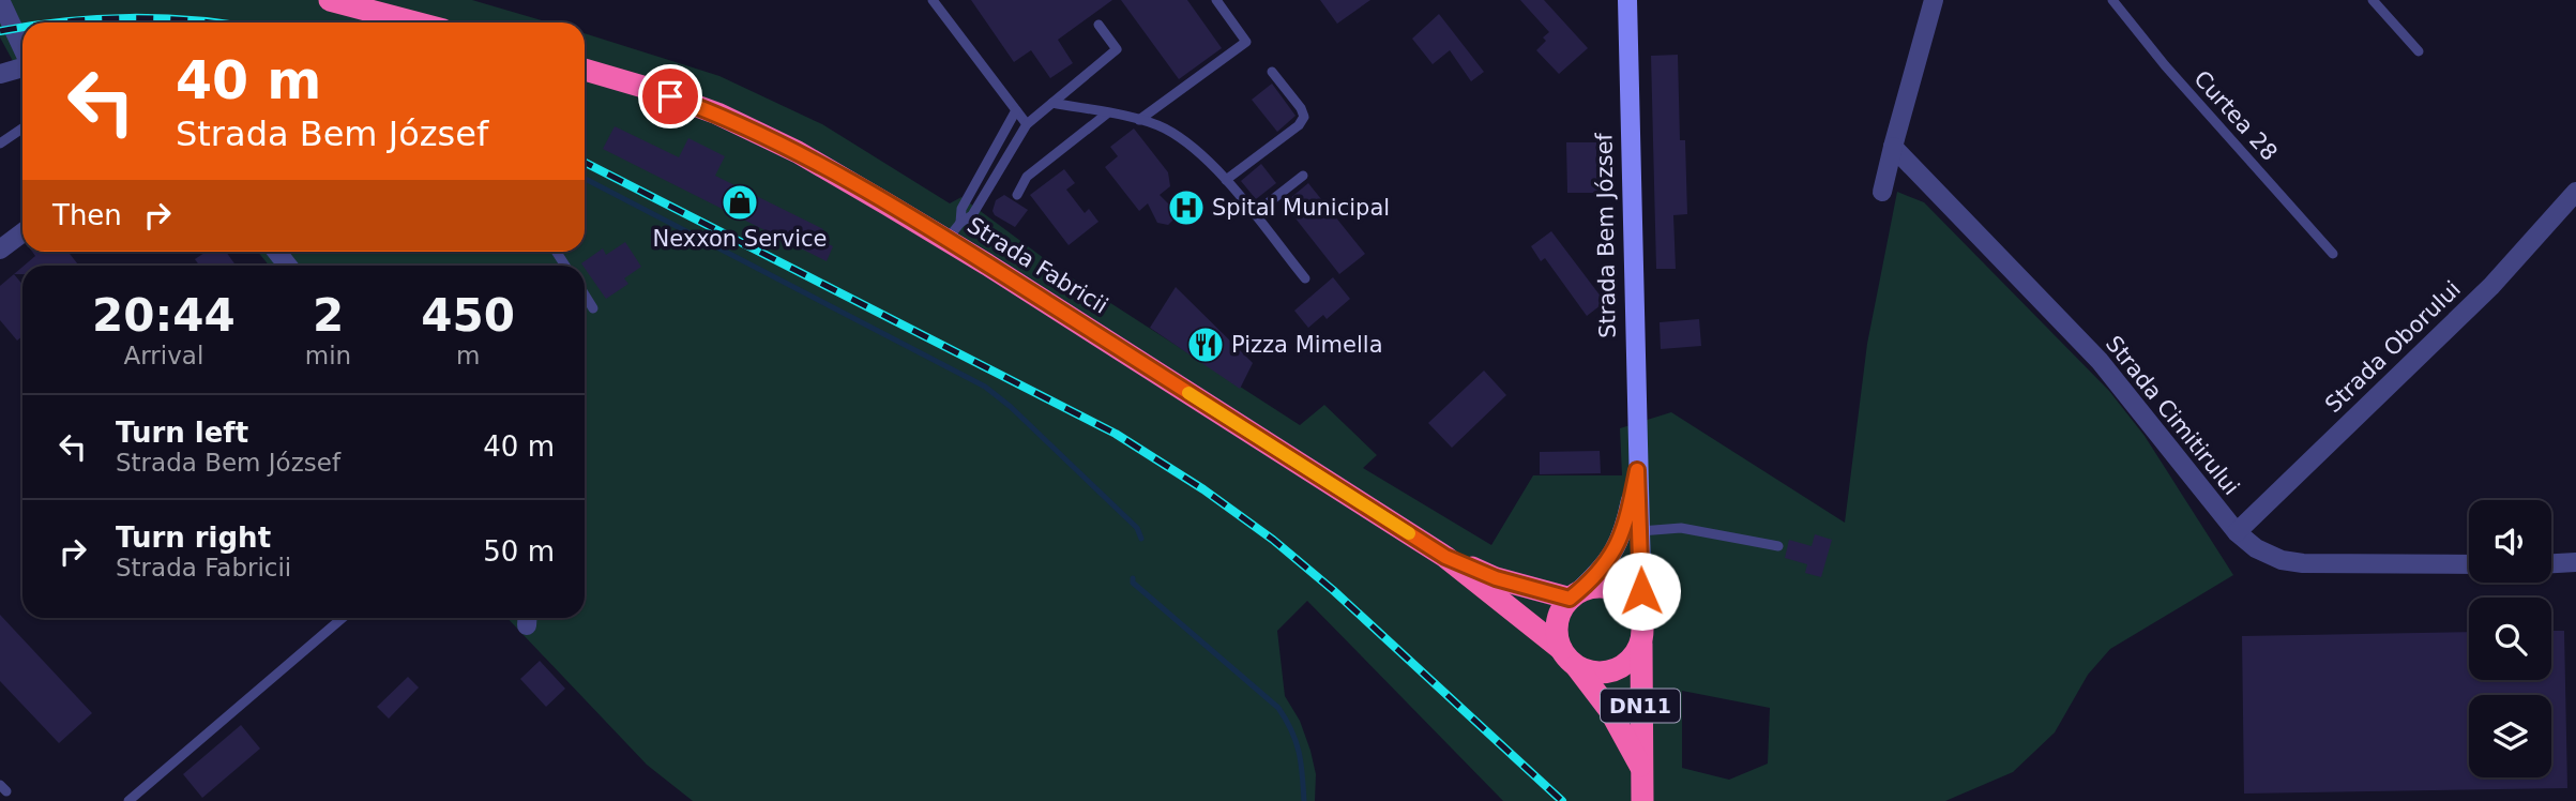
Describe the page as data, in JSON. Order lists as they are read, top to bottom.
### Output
{
  "streets": {
    "highway": ["Strada Bem József", "Strada Fabricii", "DN11"],
    "street": ["Strada Oborului", "Strada Cimitirului"],
    "lane": ["Curtea 28"]
  },
  "crossings": [
    ["Strada Bem József", "Strada Fabricii"],
    ["Strada Bem József", "DN11"],
    ["Strada Fabricii", "DN11"],
    ["Strada Oborului", "Strada Cimitirului"]
  ],
  "places": {
    "shop": ["Nexxon Service"],
    "hospital": ["Spital Municipal"],
    "restaurant": ["Pizza Mimella"]
  },
  "page": {
    "turn": ["40 m", "Strada Bem József"],
    "then": "Then",
    "eta": [
      "20:44",
      "Arrival",
      "2",
      "min",
      "450",
      "m"
    ],
    "list": [
      {
        "name": "Turn left",
        "note": "Strada Bem József",
        "value": "40 m"
      },
      {
        "name": "Turn right",
        "note": "Strada Fabricii",
        "value": "50 m"
      }
    ]
  }
}
